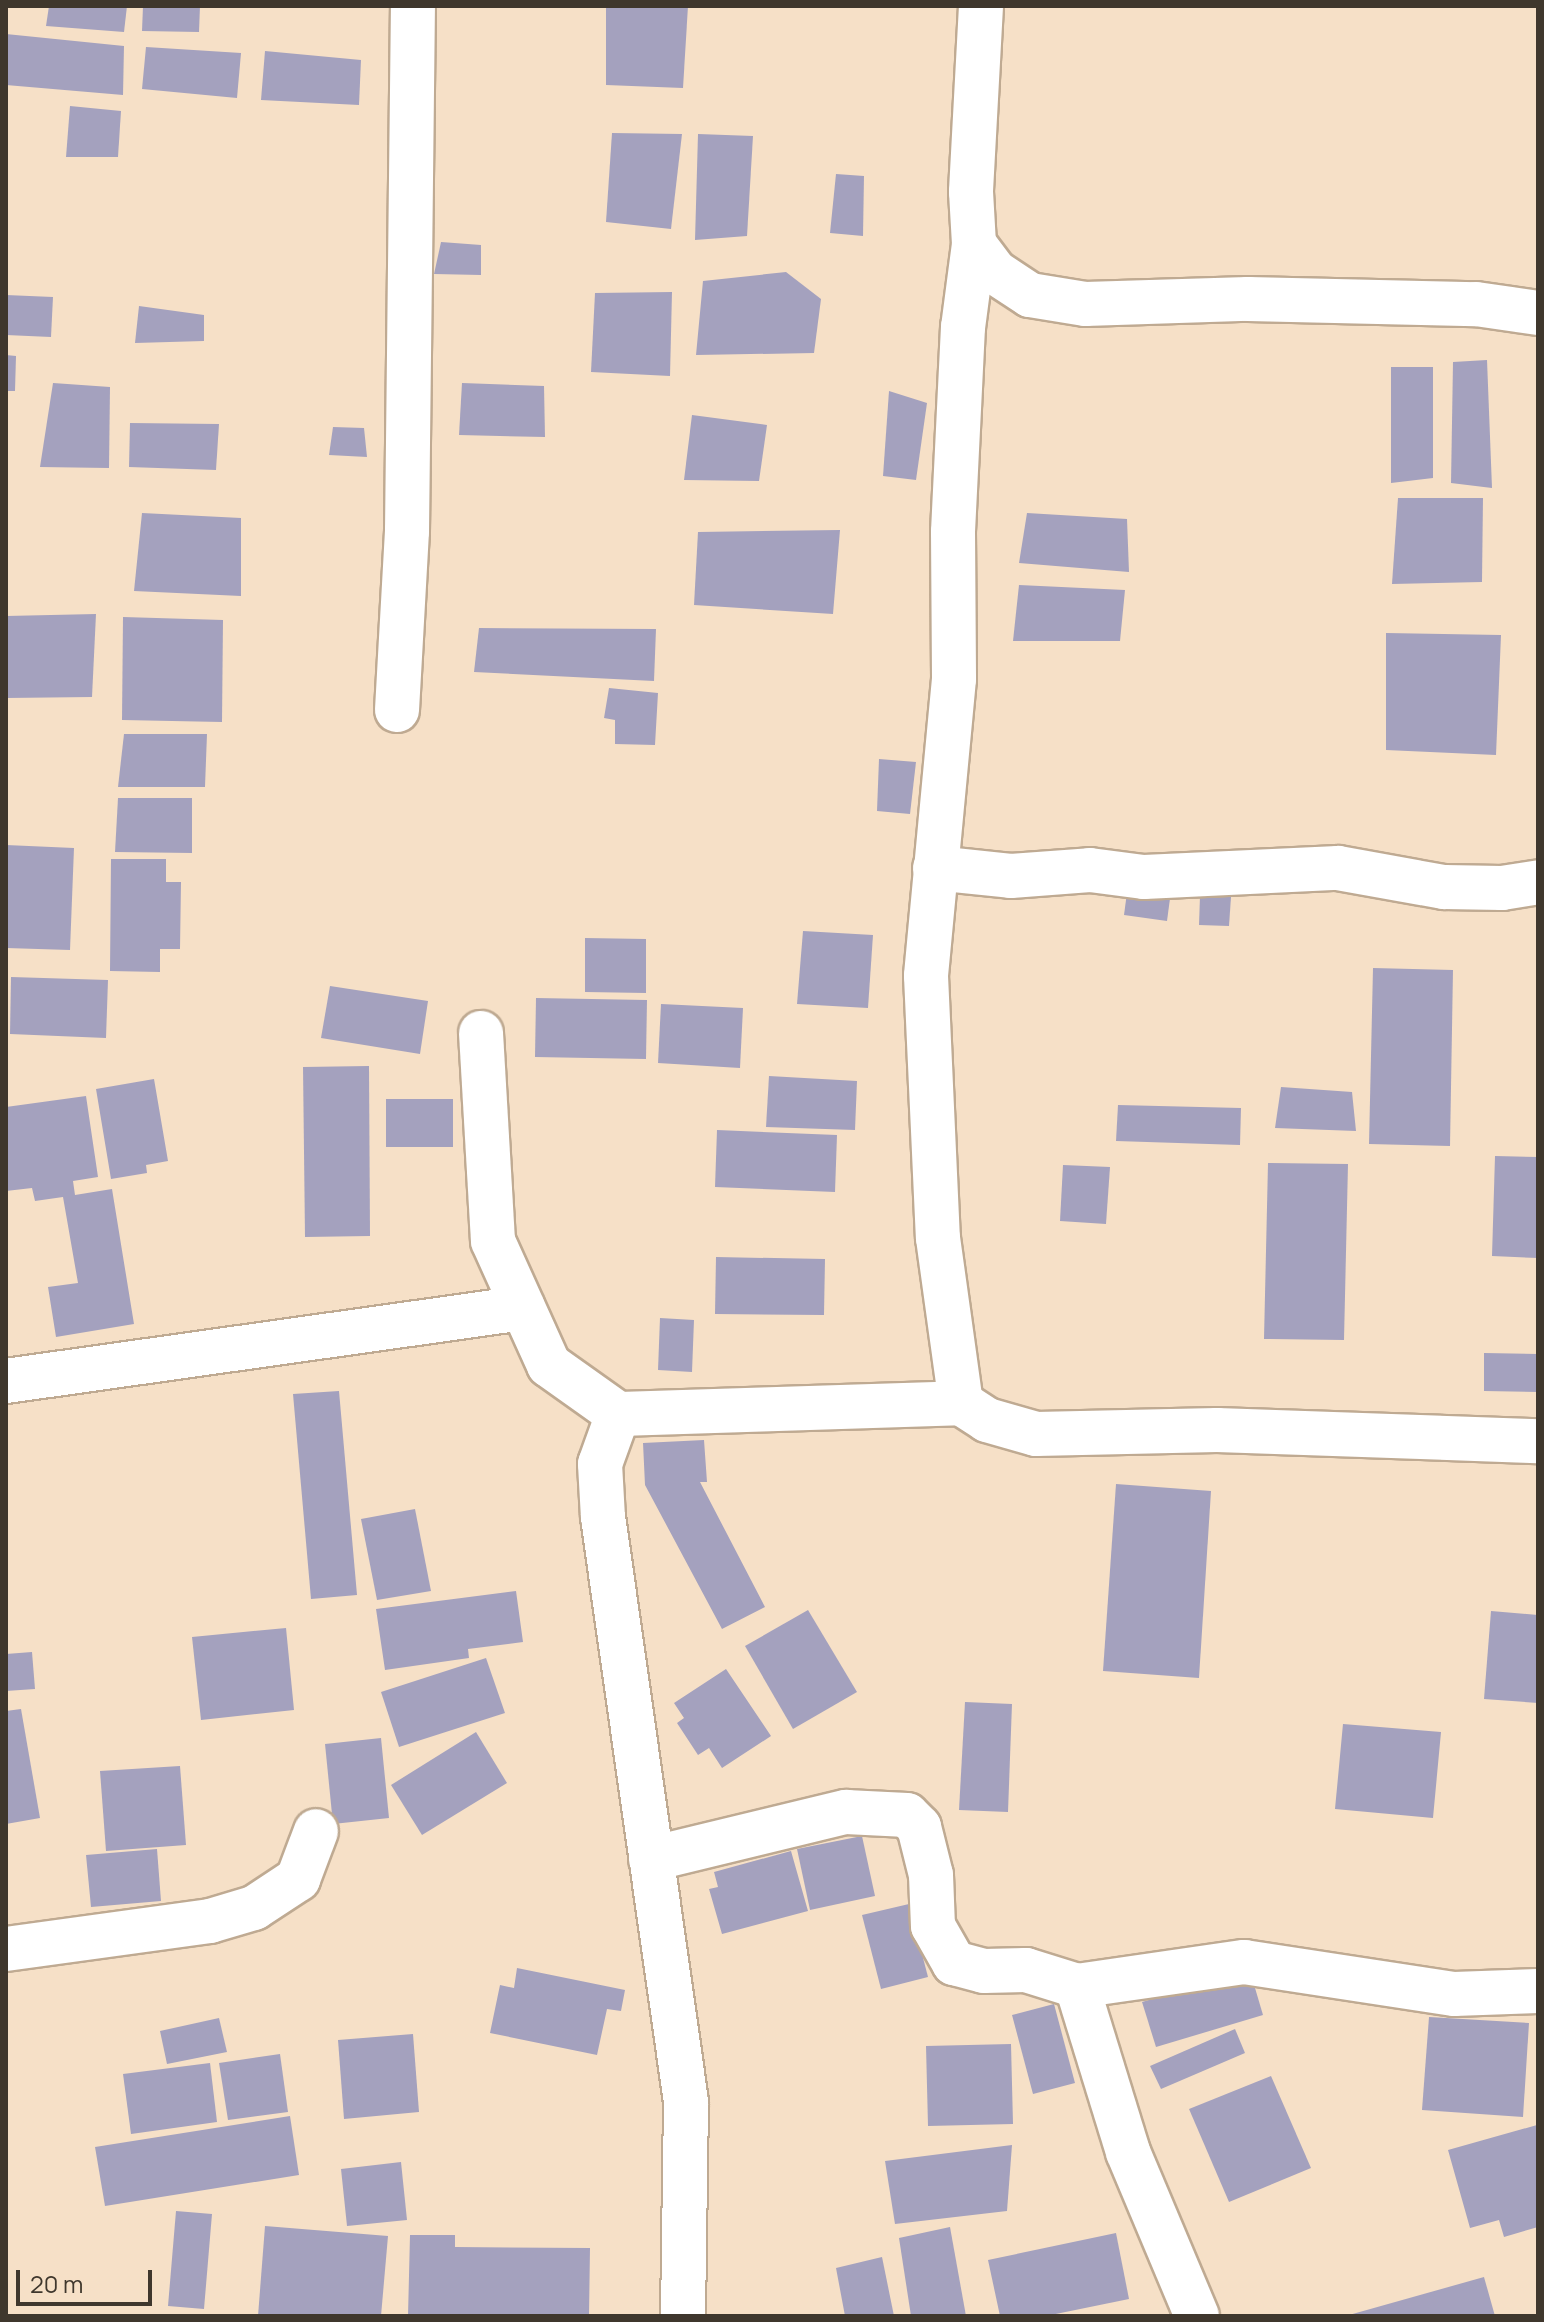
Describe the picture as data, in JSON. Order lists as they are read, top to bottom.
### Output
{
  "scale_bar": "20 m"
}
